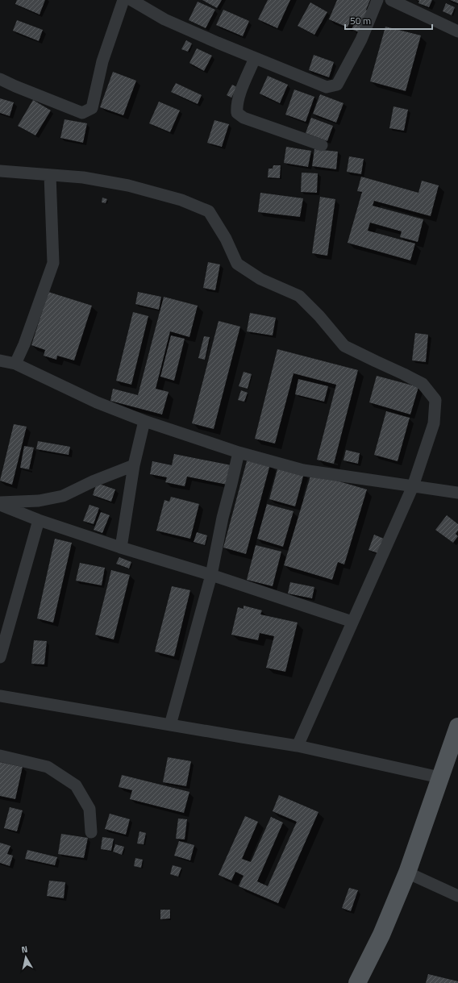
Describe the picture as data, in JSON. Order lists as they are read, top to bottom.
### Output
{
  "scale_bar": "50 m",
  "north": "top"
}
